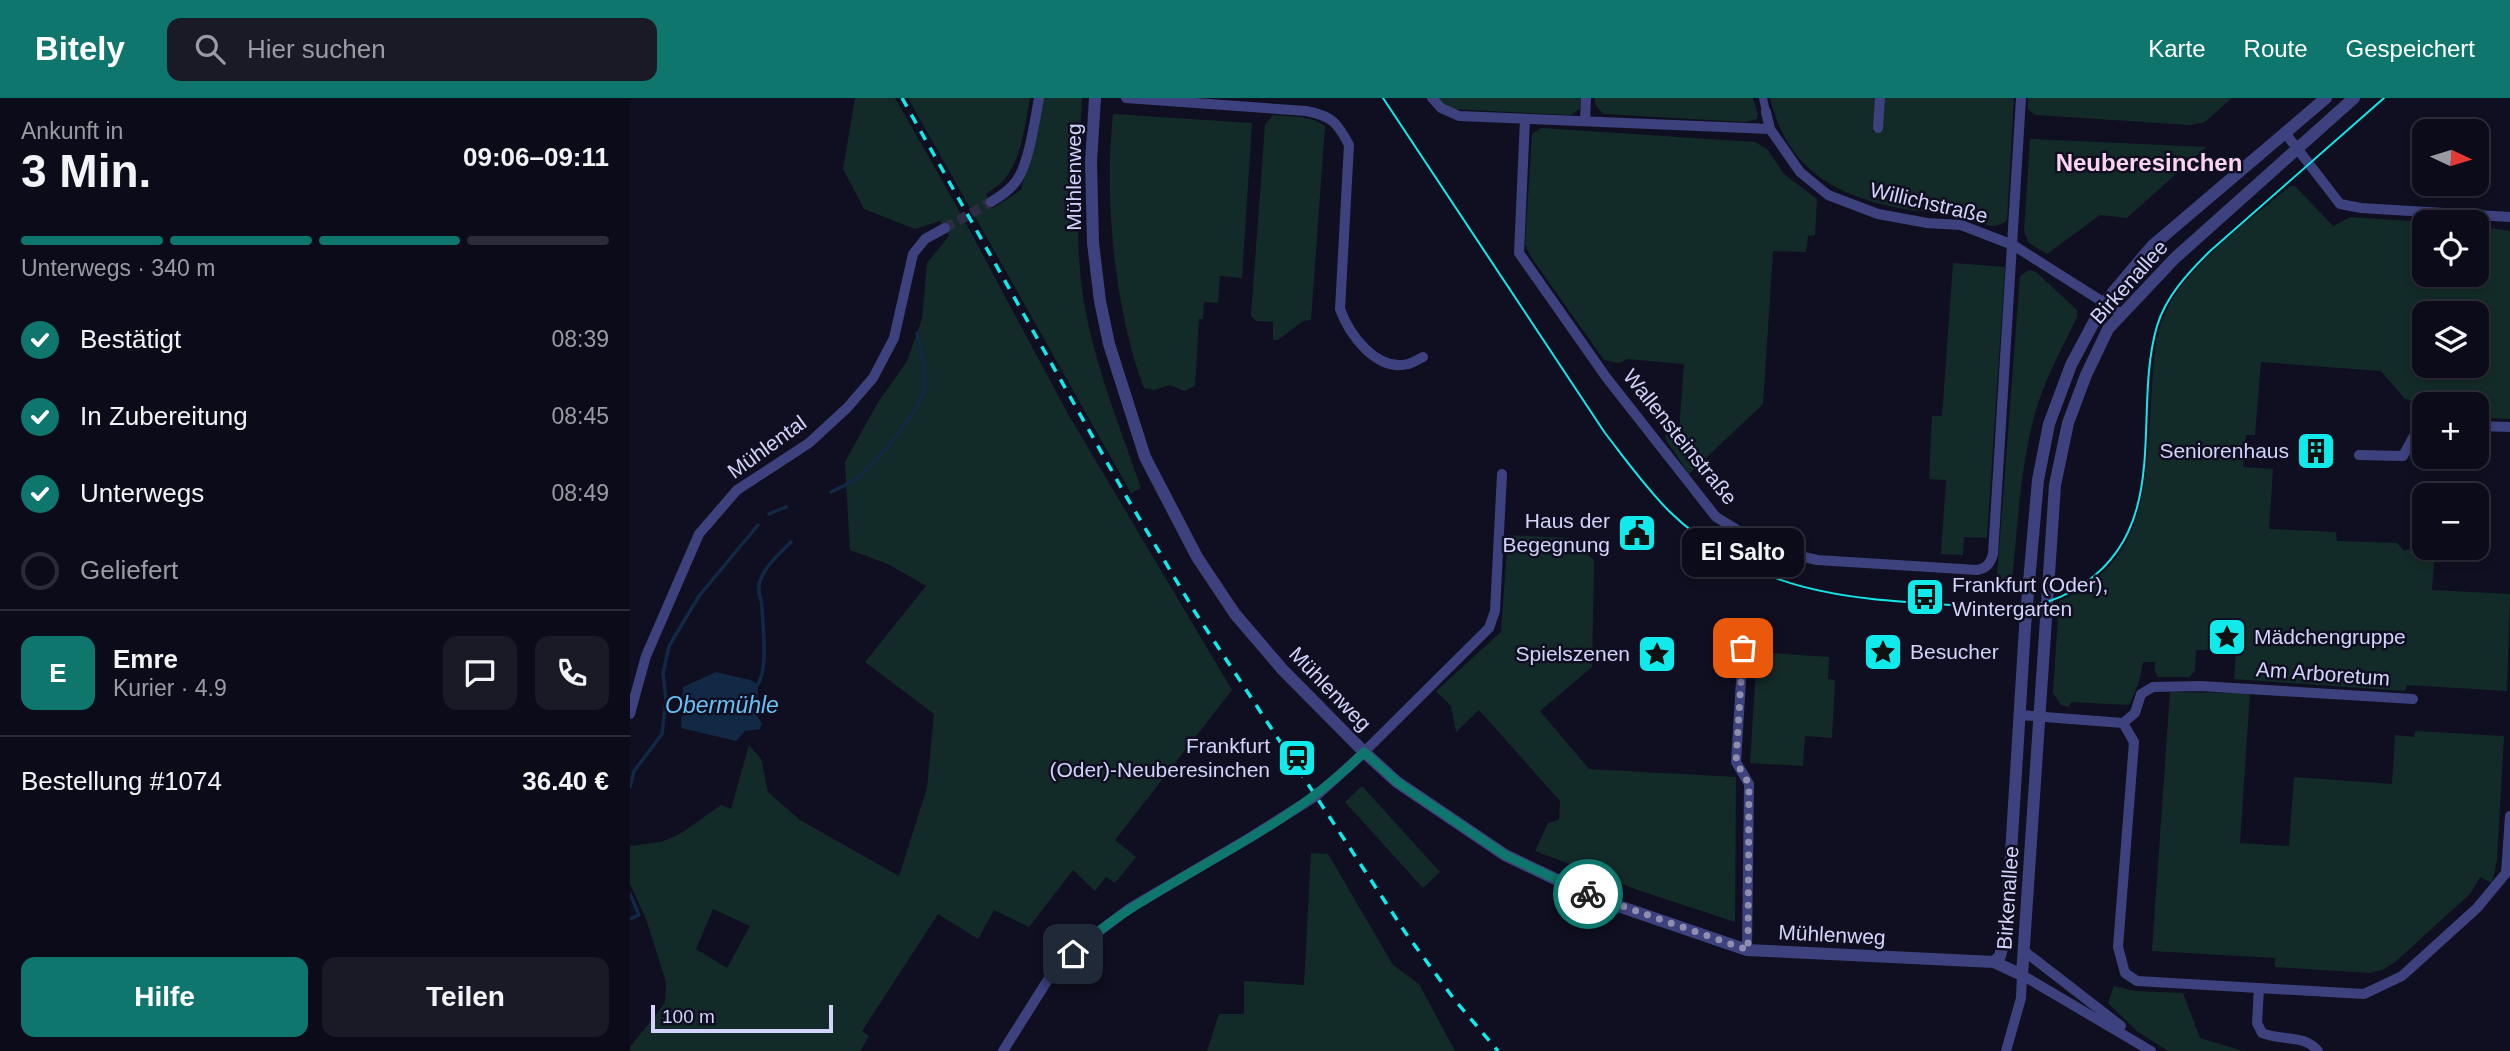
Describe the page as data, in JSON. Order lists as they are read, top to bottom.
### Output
{
  "streets": {
    "street": [
      "Mühlenweg",
      "Willichstraße",
      "Birkenallee",
      "Wallensteinstraße",
      "Mühlental",
      "Am Arboretum"
    ]
  },
  "crossings": [
    ["Mühlenweg", "Birkenallee"],
    ["Willichstraße", "Birkenallee"],
    ["Willichstraße", "Wallensteinstraße"]
  ],
  "districts": ["Neuberesinchen"],
  "water": ["Obermühle"],
  "places": {
    "building": ["Seniorenhaus"],
    "public building": ["Haus der Begegnung"],
    "bus stop": ["Frankfurt (Oder), Wintergarten"],
    "place": ["Mädchengruppe", "Besucher", "Spielszenen"],
    "other": ["El Salto"],
    "station": ["Frankfurt (Oder)-Neuberesinchen"]
  },
  "scale_bar": "100 m",
  "north": "right",
  "page": {
    "header": "Bitely",
    "search": "Hier suchen",
    "nav": ["Karte", "Route", "Gespeichert"],
    "heading": ["3 Min.", "Ankunft in", "09:06–09:11"],
    "panel": [
      "Emre",
      "Kurier · 4.9",
      "Bestellung #1074",
      "36.40 €"
    ],
    "map_buttons": ["+", "−"],
    "bar": "Unterwegs · 340 m",
    "list": [
      ["Bestätigt", "08:39"],
      ["In Zubereitung", "08:45"],
      ["Unterwegs", "08:49"],
      "Geliefert"
    ],
    "bubble": "El Salto",
    "round": "E",
    "buttons": ["Hilfe", "Teilen"],
    "scale": "100 m"
  }
}
